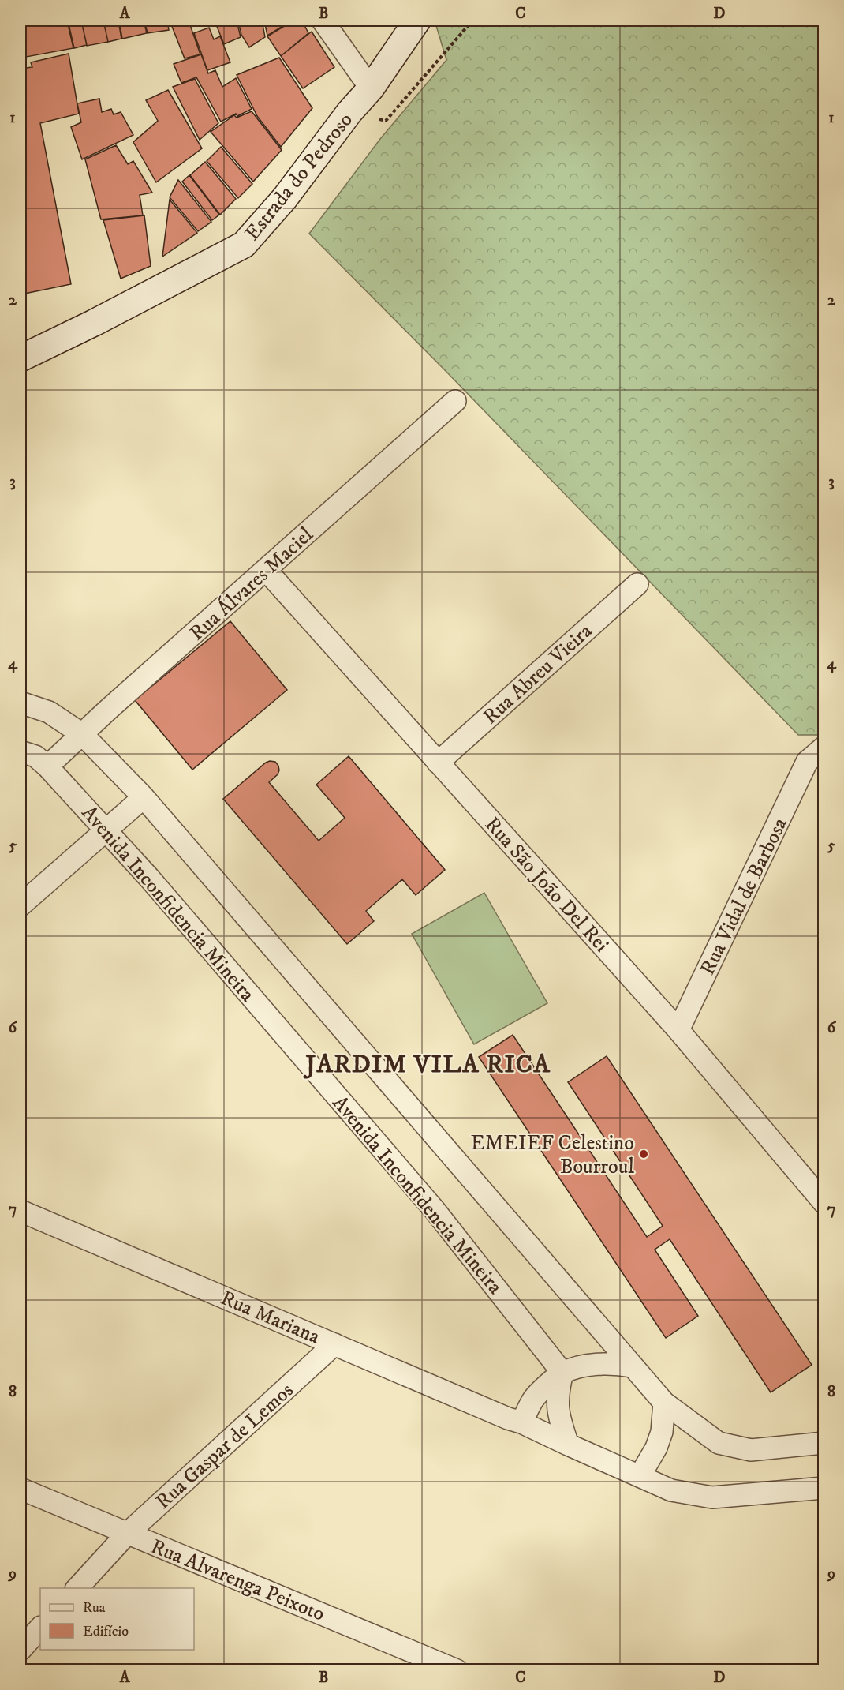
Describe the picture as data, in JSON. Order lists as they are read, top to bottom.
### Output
{
  "streets": {
    "main road": ["Estrada do Pedroso"],
    "street": [
      "Rua Álvares Maciel",
      "Rua Abreu Vieira",
      "Rua São João Del Rei",
      "Rua Vidal de Barbosa",
      "Avenida Inconfidencia Mineira",
      "Rua Mariana",
      "Rua Gaspar de Lemos",
      "Rua Alvarenga Peixoto"
    ]
  },
  "crossings": [
    ["Rua Álvares Maciel", "Rua São João Del Rei"],
    ["Rua Álvares Maciel", "Avenida Inconfidencia Mineira"],
    ["Rua Abreu Vieira", "Rua São João Del Rei"],
    ["Rua São João Del Rei", "Rua Vidal de Barbosa"],
    ["Avenida Inconfidencia Mineira", "Rua Mariana"],
    ["Rua Mariana", "Rua Gaspar de Lemos"],
    ["Rua Gaspar de Lemos", "Rua Alvarenga Peixoto"]
  ],
  "districts": ["JARDIM VILA RICA"],
  "places": ["EMEIEF Celestino Bourroul"],
  "legend": ["Rua", "Edifício"],
  "grid": {
    "columns": [
      "A",
      "B",
      "C",
      "D"
    ],
    "rows": [
      "1",
      "2",
      "3",
      "4",
      "5",
      "6",
      "7",
      "8",
      "9"
    ]
  }
}
